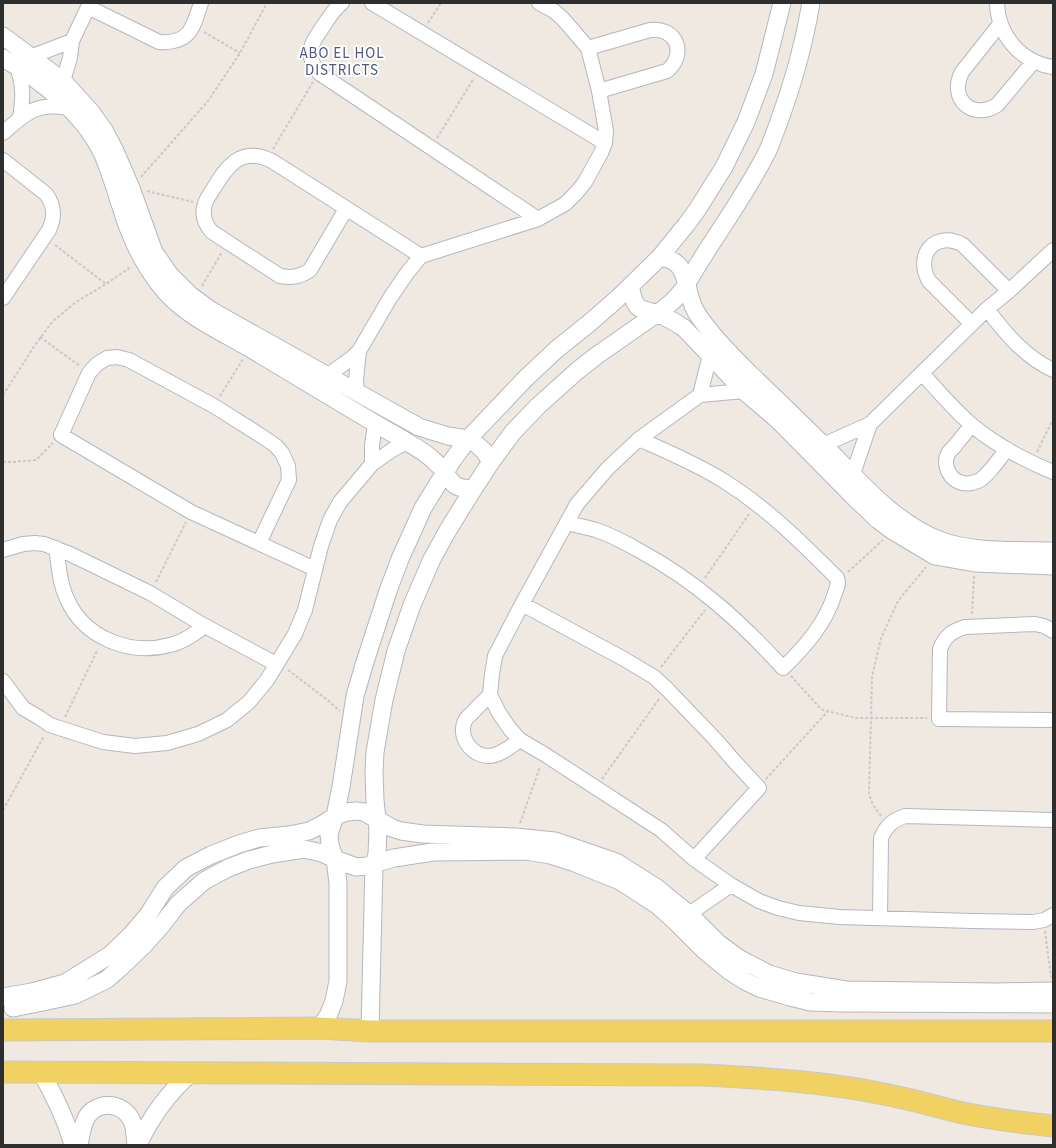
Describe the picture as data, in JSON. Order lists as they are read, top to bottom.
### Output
{
  "districts": ["ABO EL HOL DISTRICTS"]
}
